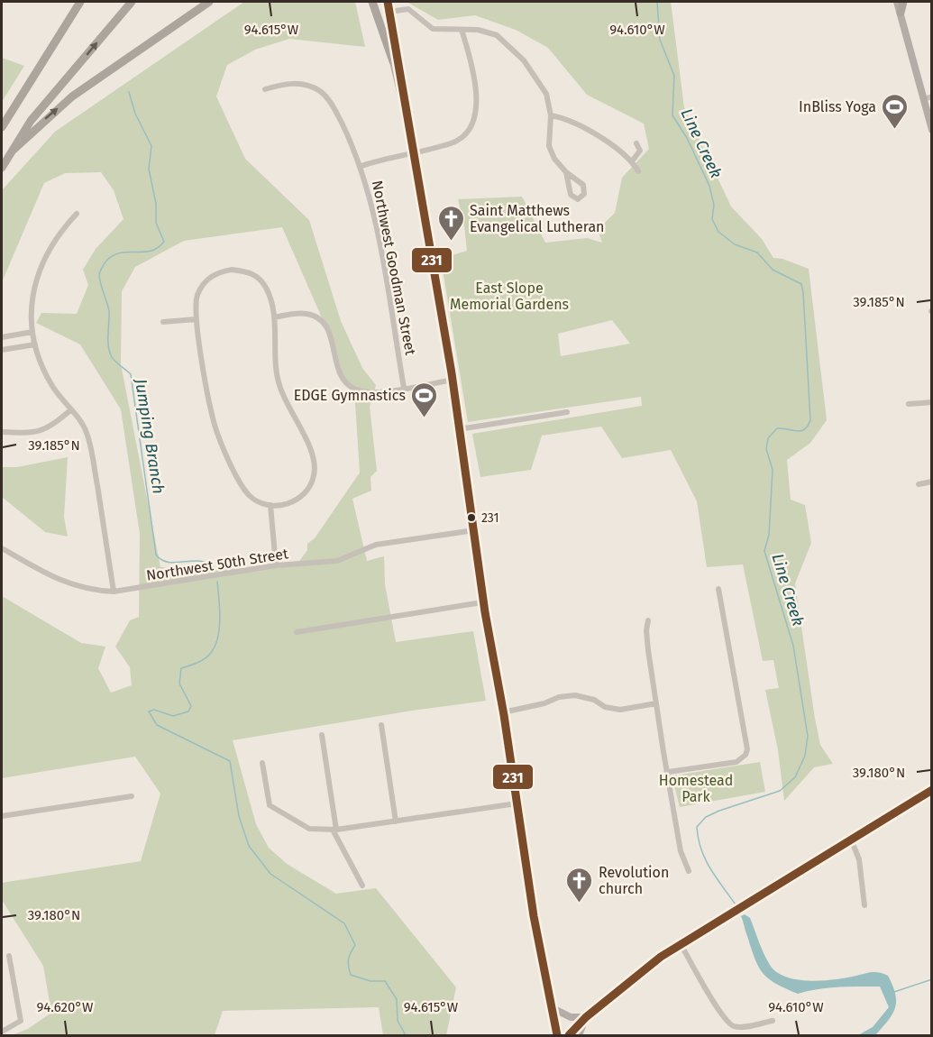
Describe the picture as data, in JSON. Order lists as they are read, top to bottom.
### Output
{
  "streets": {
    "street": ["Northwest Goodman Street", "Northwest 50th Street"]
  },
  "water": ["Line Creek", "Jumping Branch"],
  "parks": ["East Slope Memorial Gardens", "Homestead Park"],
  "places": {
    "sports": ["InBliss Yoga", "EDGE Gymnastics"],
    "church": ["Saint Matthews Evangelical Lutheran", "Revolution church"],
    "other": ["231"]
  },
  "lines": ["transit line 231"],
  "coordinates": [
    "94.615°W",
    "94.610°W",
    "39.185°N",
    "39.180°N",
    "94.620°W"
  ]
}
